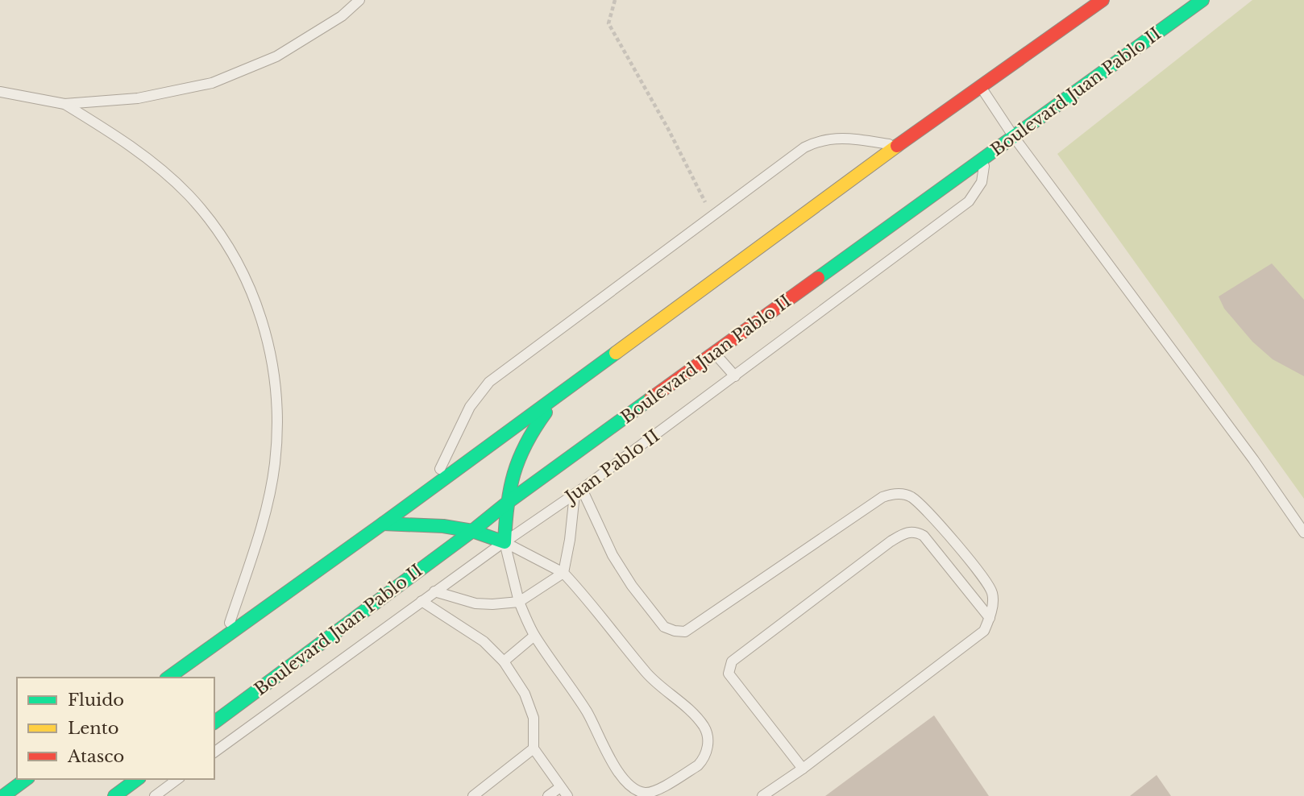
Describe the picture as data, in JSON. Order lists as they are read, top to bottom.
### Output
{
  "streets": {
    "main road": ["Boulevard Juan Pablo II"],
    "lane": ["Juan Pablo II"]
  },
  "crossings": [
    ["Boulevard Juan Pablo II", "Juan Pablo II"]
  ],
  "legend": ["Fluido", "Lento", "Atasco"]
}
